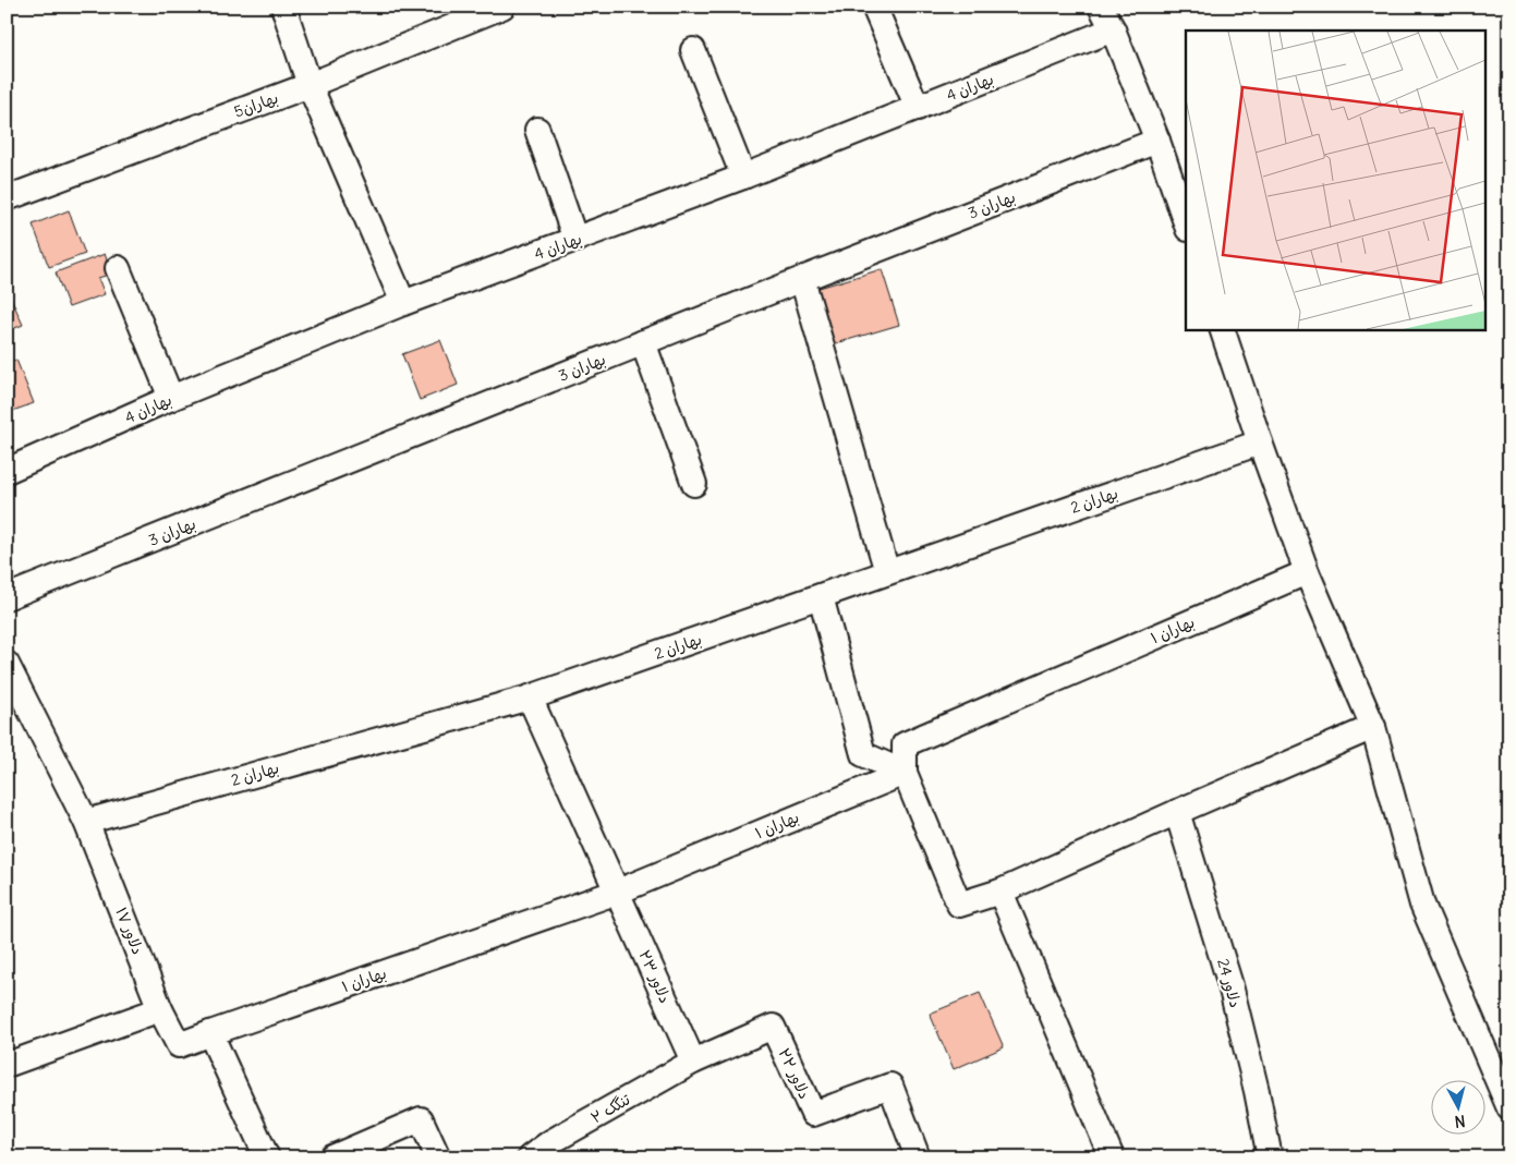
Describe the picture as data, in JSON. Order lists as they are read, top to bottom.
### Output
{
  "streets": {
    "street": [
      "بهاران 4",
      "بهاران5",
      "بهاران 3",
      "بهاران 2",
      "بهاران ۱",
      "دلاور ۱۷",
      "دلاور ۲۳",
      "دلاور 24",
      "دلاور ۲۲",
      "تنگک ۲"
    ]
  },
  "crossings": [
    ["بهاران 2", "دلاور ۱۷"],
    ["بهاران 2", "دلاور ۲۳"],
    ["بهاران ۱", "دلاور ۱۷"],
    ["بهاران ۱", "دلاور ۲۳"],
    ["دلاور ۲۳", "دلاور ۲۲"],
    ["دلاور ۲۳", "تنگک ۲"],
    ["دلاور ۲۲", "تنگک ۲"]
  ],
  "north": "bottom"
}
